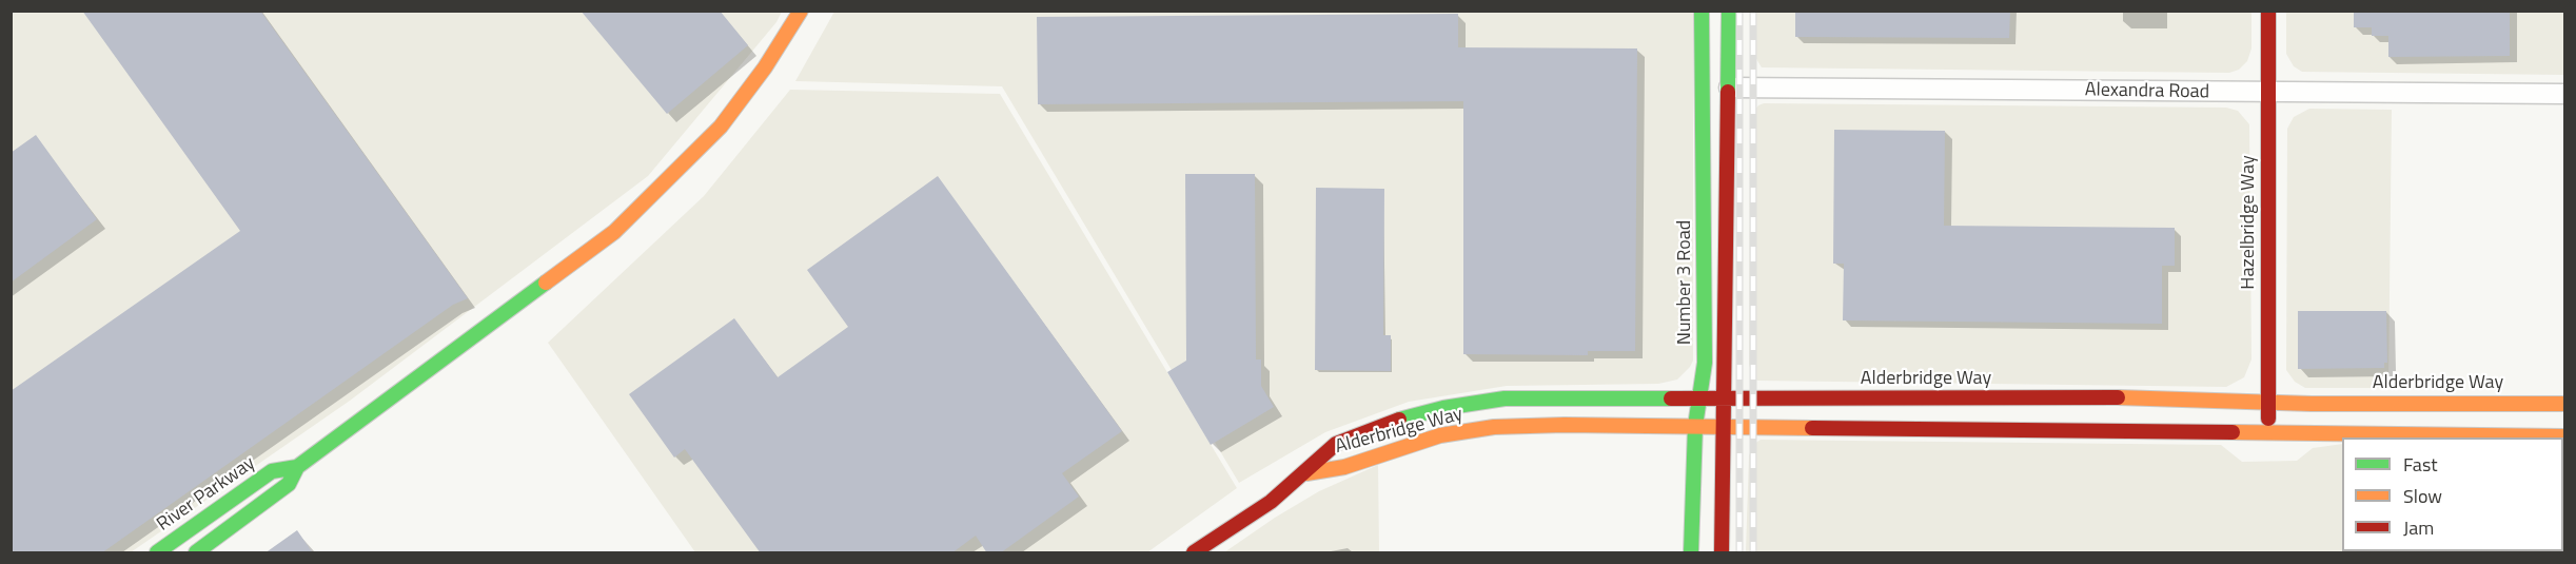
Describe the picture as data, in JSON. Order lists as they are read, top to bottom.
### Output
{
  "streets": {
    "main road": [
      "Hazelbridge Way",
      "Number 3 Road",
      "Alderbridge Way",
      "River Parkway"
    ],
    "street": ["Alexandra Road"]
  },
  "crossings": [
    ["Alexandra Road", "Hazelbridge Way"],
    ["Alexandra Road", "Number 3 Road"],
    ["Hazelbridge Way", "Alderbridge Way"],
    ["Number 3 Road", "Alderbridge Way"]
  ],
  "legend": ["Fast", "Slow", "Jam"]
}
